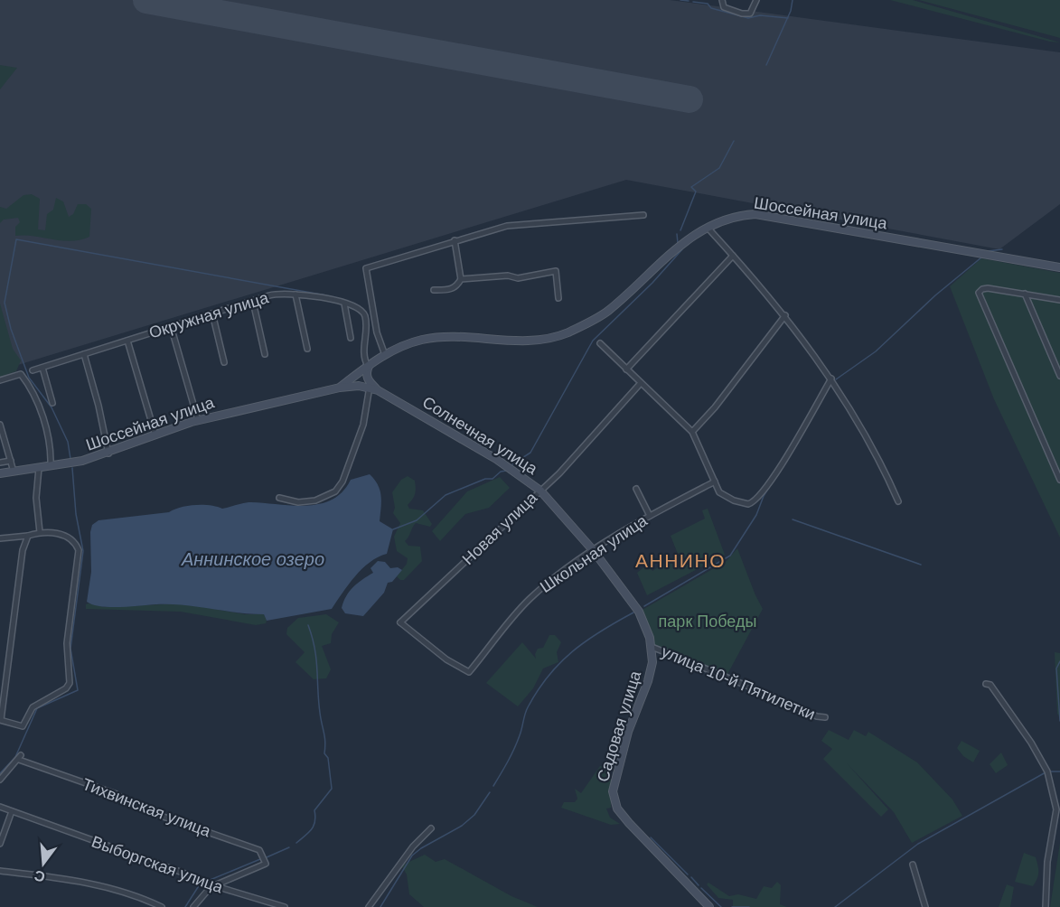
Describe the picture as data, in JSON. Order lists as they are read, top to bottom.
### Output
{
  "streets": {
    "main road": ["Шоссейная улица", "Солнечная улица", "Садовая улица"],
    "street": [
      "Окружная улица",
      "Новая улица",
      "Школьная улица",
      "улица 10-й Пятилетки",
      "Тихвинская улица",
      "Выборгская улица"
    ]
  },
  "crossings": [
    ["Шоссейная улица", "Окружная улица"],
    ["Шоссейная улица", "Солнечная улица"],
    ["Солнечная улица", "Новая улица"],
    ["Солнечная улица", "Школьная улица"],
    ["Солнечная улица", "улица 10-й Пятилетки"],
    ["Солнечная улица", "Садовая улица"],
    ["Новая улица", "Школьная улица"],
    ["улица 10-й Пятилетки", "Садовая улица"],
    ["Тихвинская улица", "Выборгская улица"]
  ],
  "districts": ["АННИНО"],
  "water": ["Аннинское озеро"],
  "parks": ["парк Победы"],
  "north": "bottom"
}
